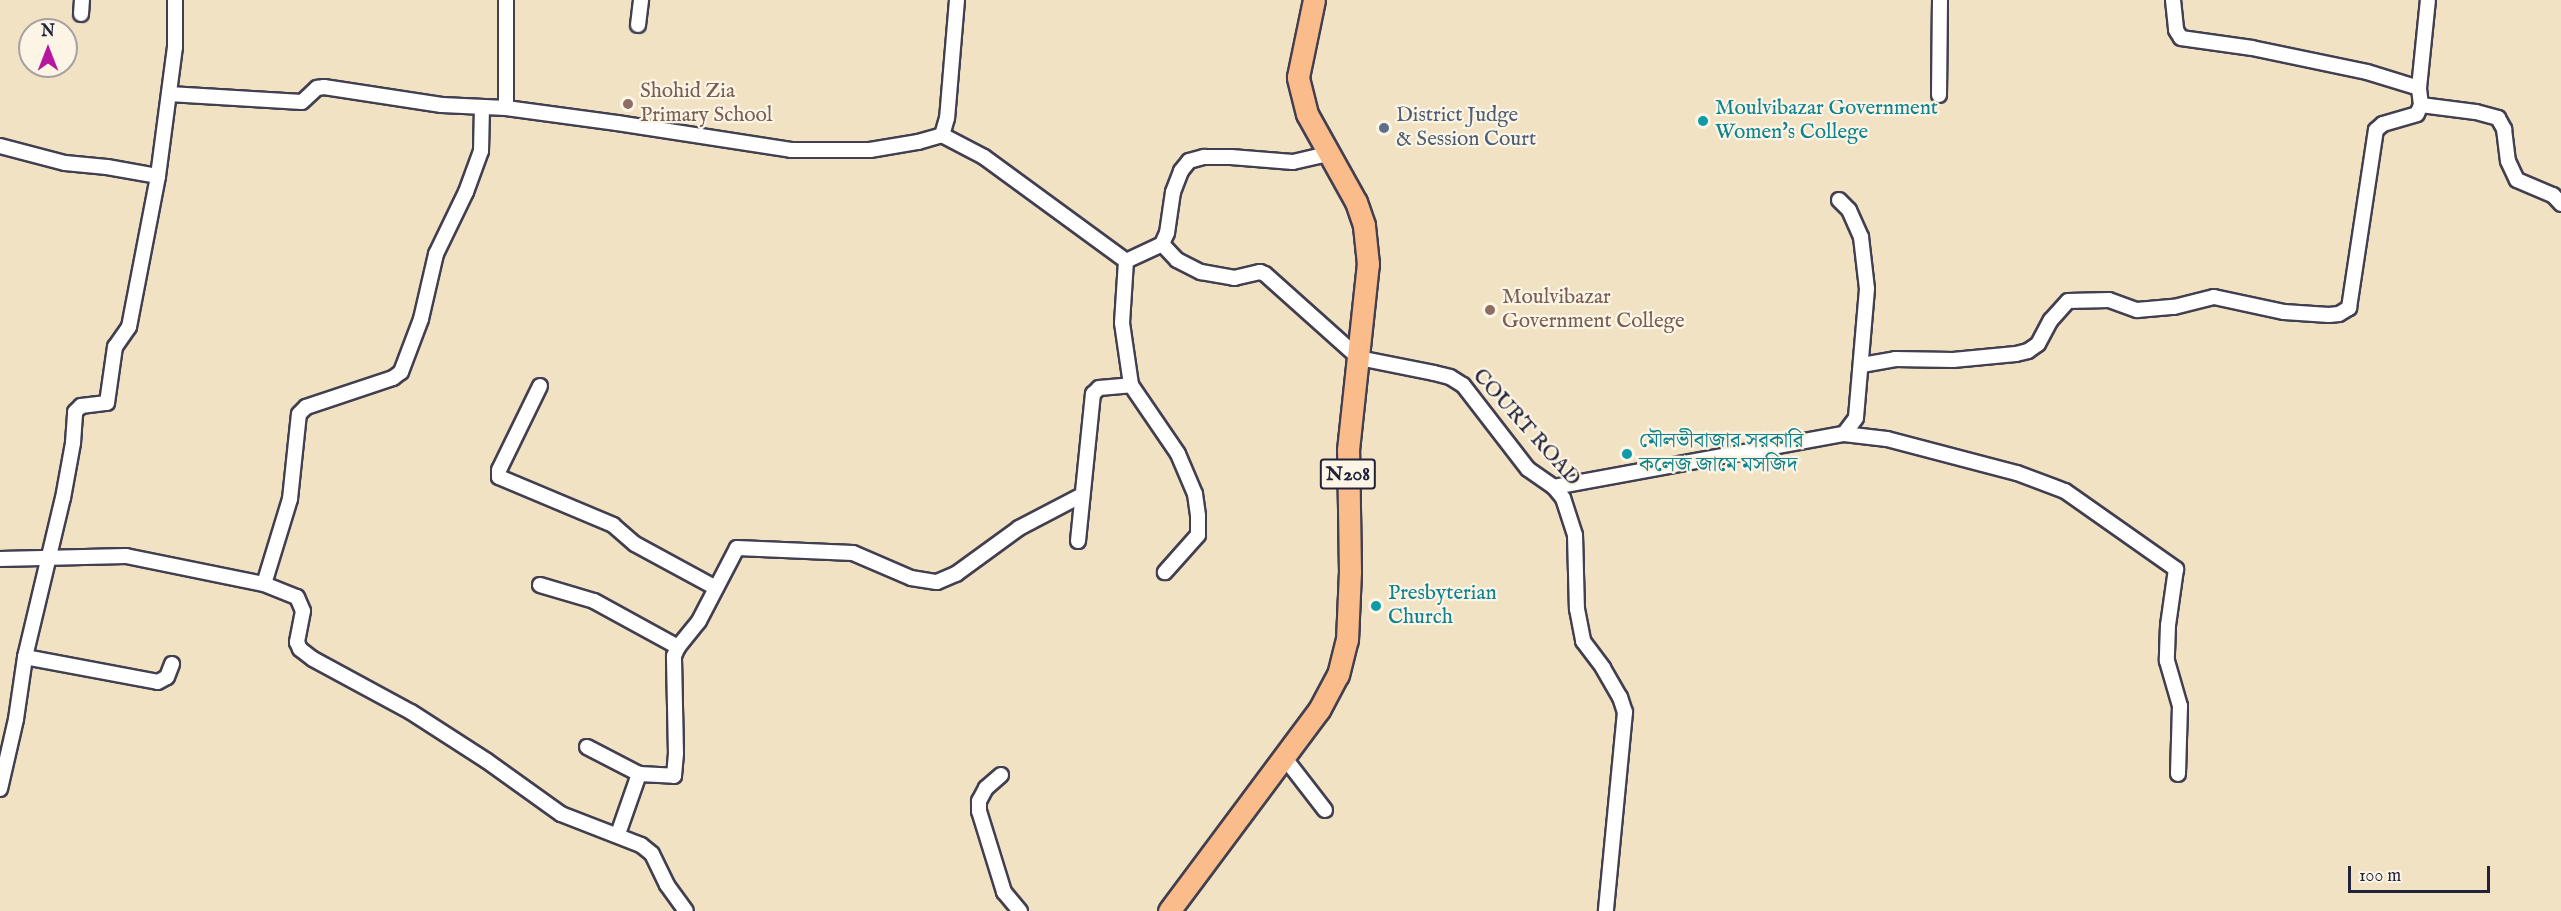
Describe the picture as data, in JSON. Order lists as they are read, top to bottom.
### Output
{
  "streets": {
    "highway": ["N208"],
    "street": ["COURT ROAD"]
  },
  "crossings": [
    ["COURT ROAD", "N208"]
  ],
  "places": [
    "Shohid Zia Primary School",
    "Moulvibazar Government Women's College",
    "District Judge & Session Court",
    "Moulvibazar Government College",
    "মৌলভীবাজার সরকারি কলেজ জামে মসজিদ",
    "Presbyterian Church"
  ],
  "scale_bar": "100 m",
  "north": "top"
}
